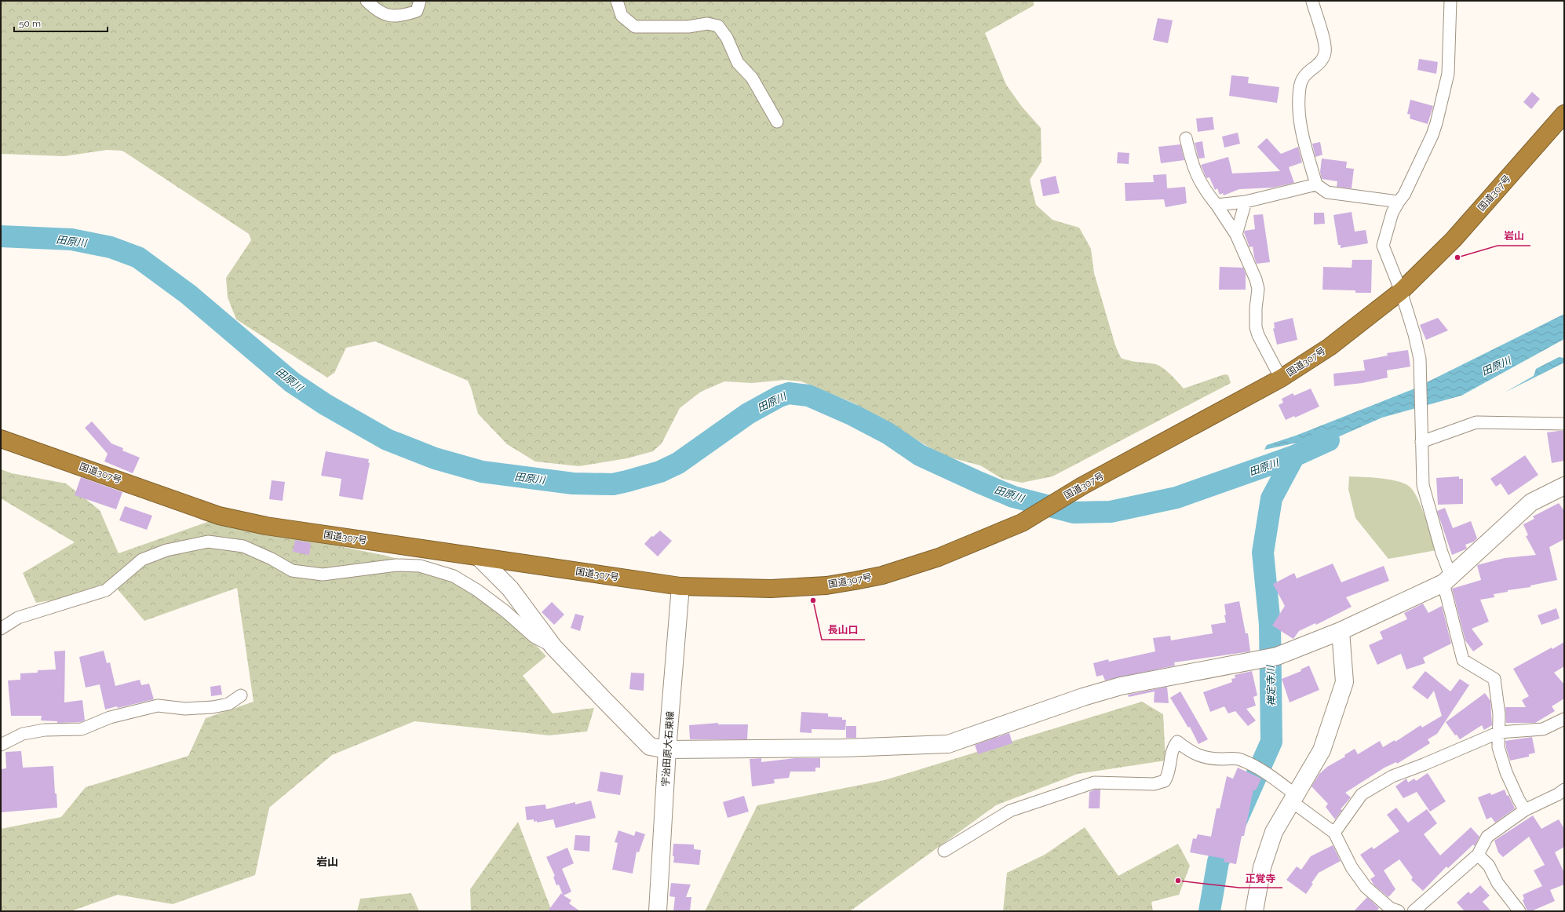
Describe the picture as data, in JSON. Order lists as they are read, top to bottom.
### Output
{
  "streets": {
    "highway": ["国道307号"],
    "street": ["宇治田原大石東線"]
  },
  "crossings": [
    ["国道307号", "宇治田原大石東線"]
  ],
  "districts": ["岩山"],
  "water": ["田原川", "禅定寺川"],
  "places": ["岩山", "長山口", "正覚寺"],
  "scale_bar": "50 m"
}
